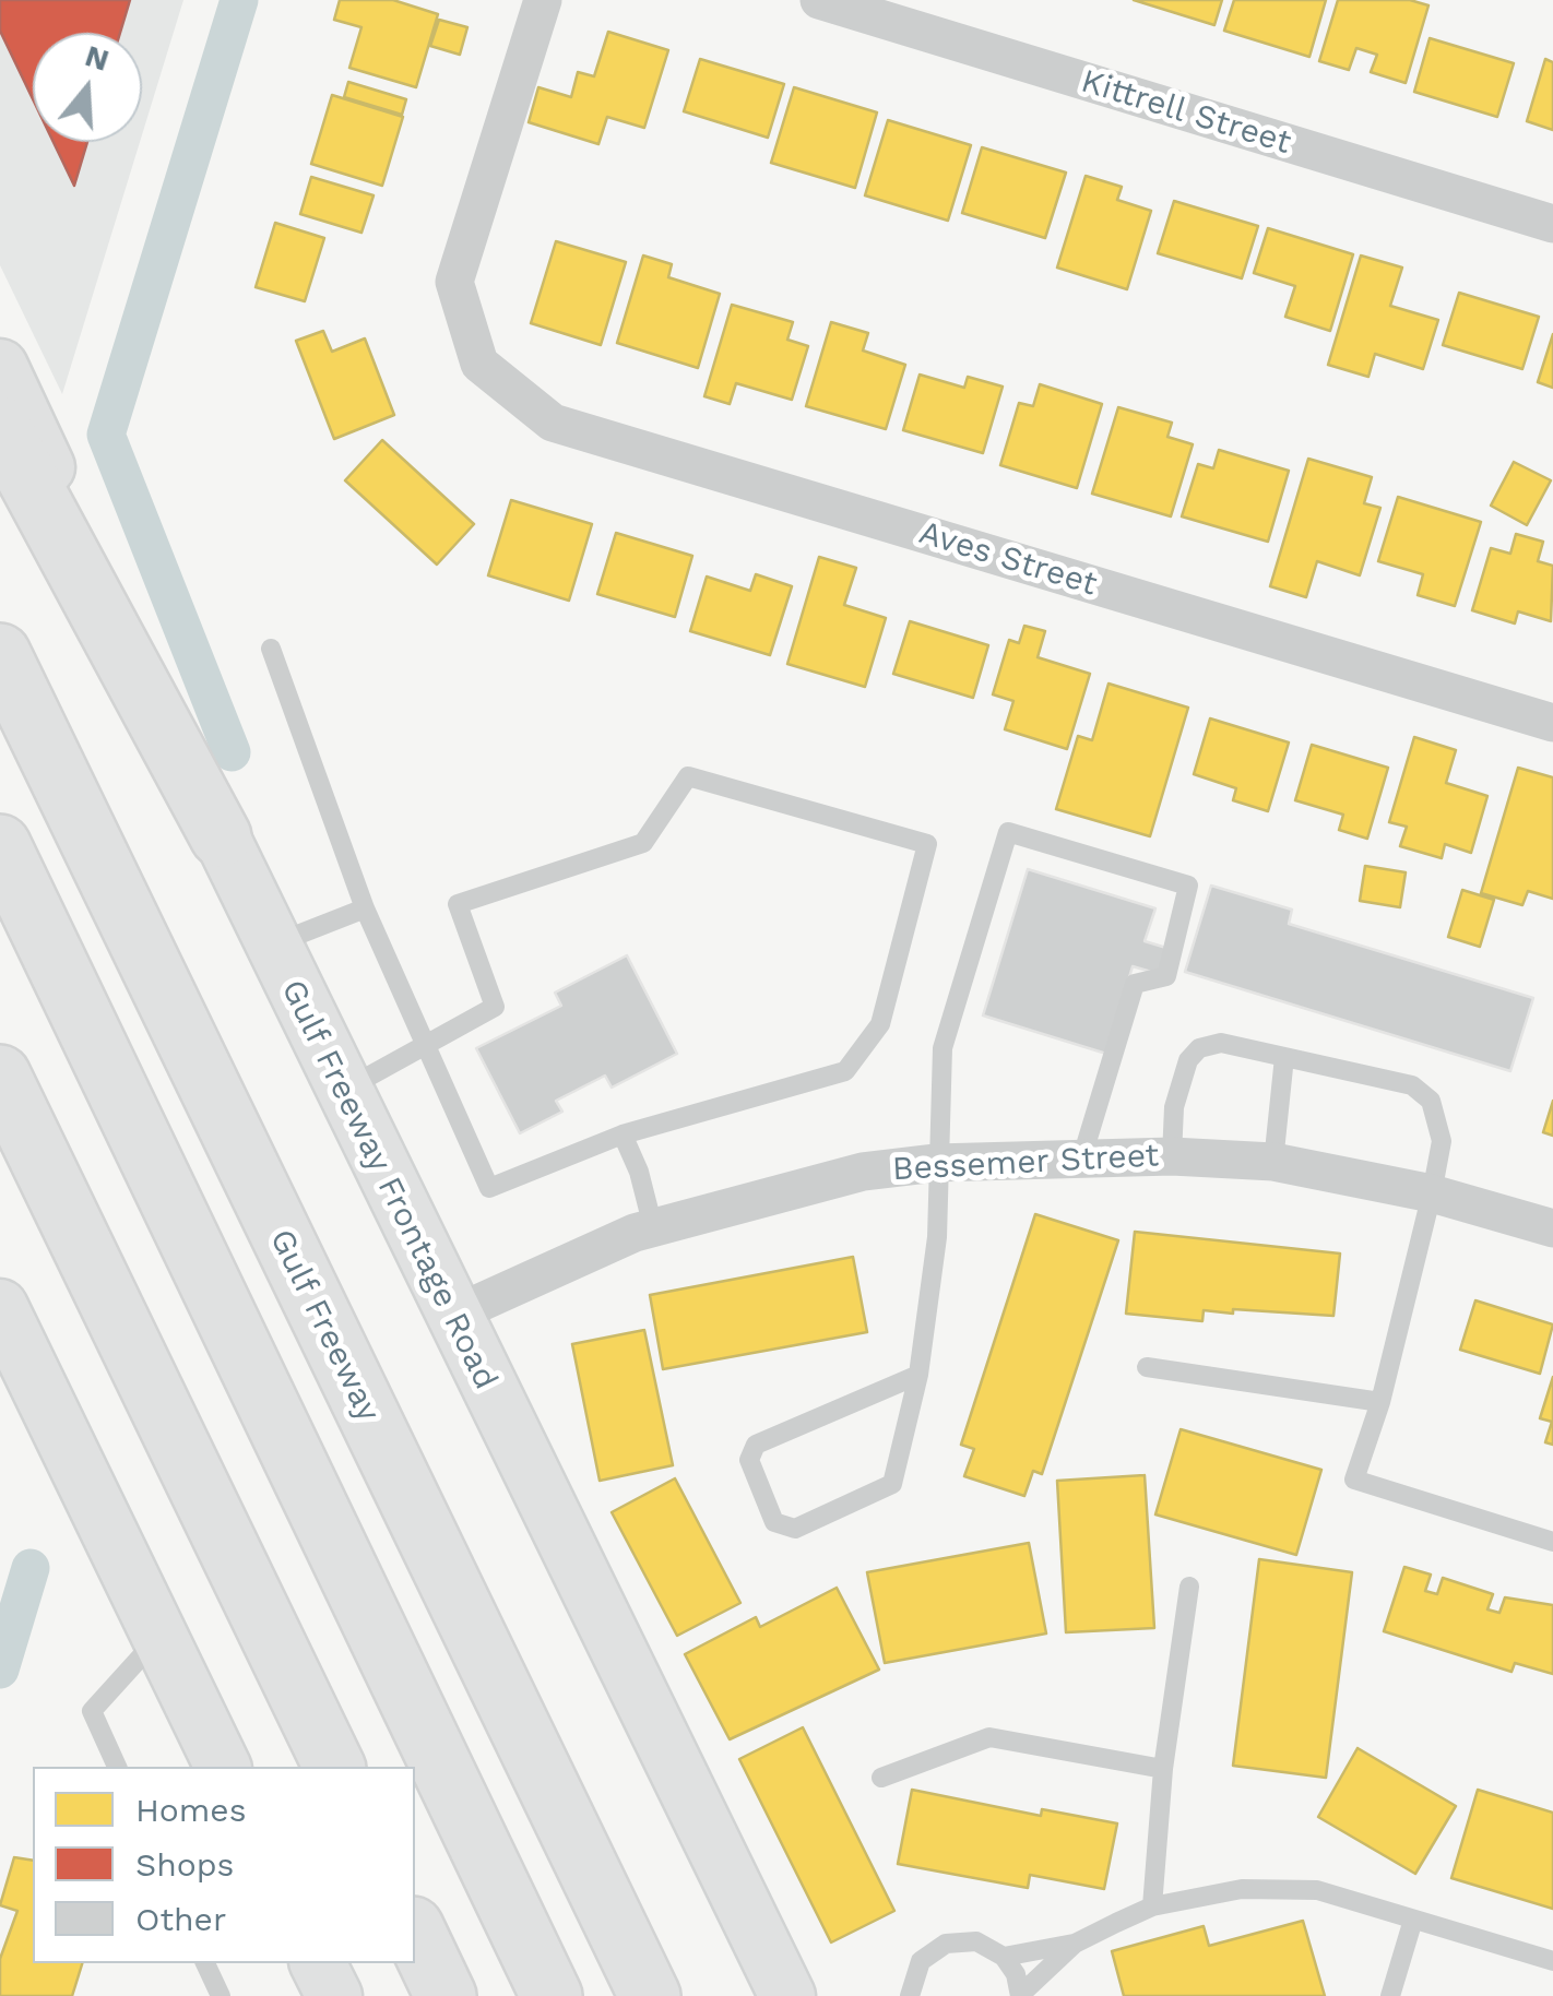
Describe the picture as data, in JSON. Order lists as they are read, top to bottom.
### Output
{
  "streets": {
    "highway": ["Gulf Freeway"],
    "main road": ["Gulf Freeway Frontage Road"],
    "street": ["Kittrell Street", "Aves Street", "Bessemer Street"]
  },
  "crossings": [
    ["Bessemer Street", "Gulf Freeway Frontage Road"]
  ],
  "legend": ["Homes", "Shops", "Other"],
  "north": "top"
}
